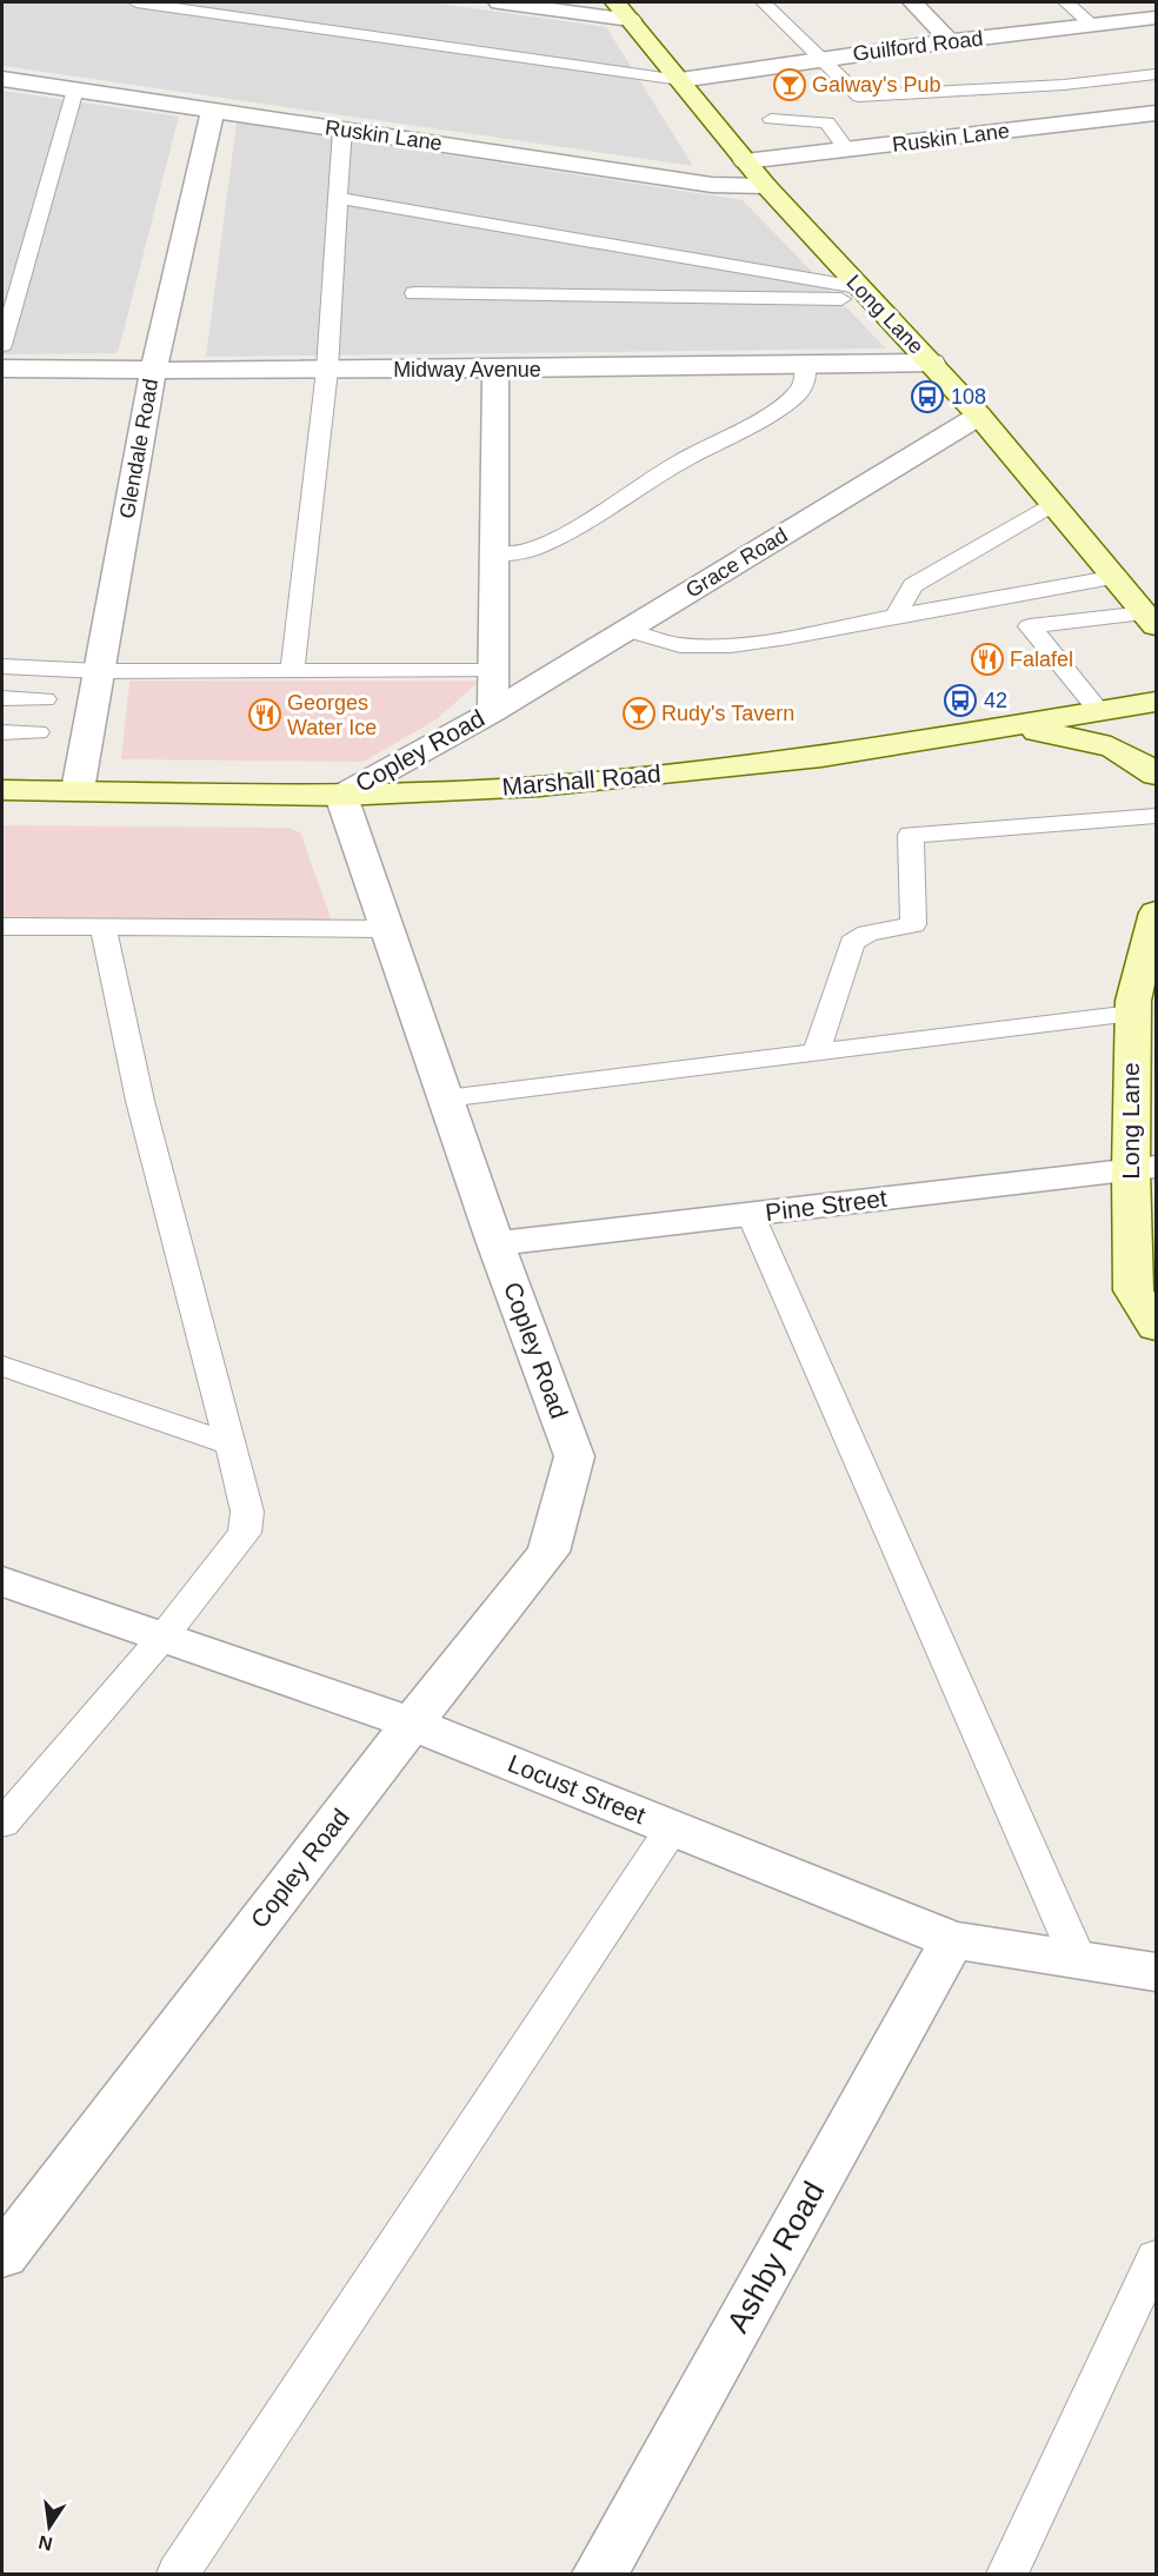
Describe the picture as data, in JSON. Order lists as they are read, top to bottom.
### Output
{
  "streets": {
    "street": [
      "Guilford Road",
      "Ruskin Lane",
      "Long Lane",
      "Midway Avenue",
      "Glendale Road",
      "Grace Road",
      "Copley Road",
      "Marshall Road",
      "Pine Street",
      "Locust Street",
      "Ashby Road"
    ]
  },
  "crossings": [
    ["Guilford Road", "Long Lane"],
    ["Ruskin Lane", "Long Lane"],
    ["Ruskin Lane", "Glendale Road"],
    ["Long Lane", "Midway Avenue"],
    ["Long Lane", "Grace Road"],
    ["Long Lane", "Pine Street"],
    ["Midway Avenue", "Glendale Road"],
    ["Midway Avenue", "Copley Road"],
    ["Glendale Road", "Marshall Road"],
    ["Grace Road", "Copley Road"],
    ["Copley Road", "Marshall Road"],
    ["Copley Road", "Pine Street"],
    ["Copley Road", "Locust Street"],
    ["Locust Street", "Ashby Road"]
  ],
  "places": {
    "bar": ["Galway's Pub", "Rudy's Tavern"],
    "bus stop": ["108", "42"],
    "restaurant": ["Falafel", "Georges Water Ice"]
  },
  "north": "bottom"
}
